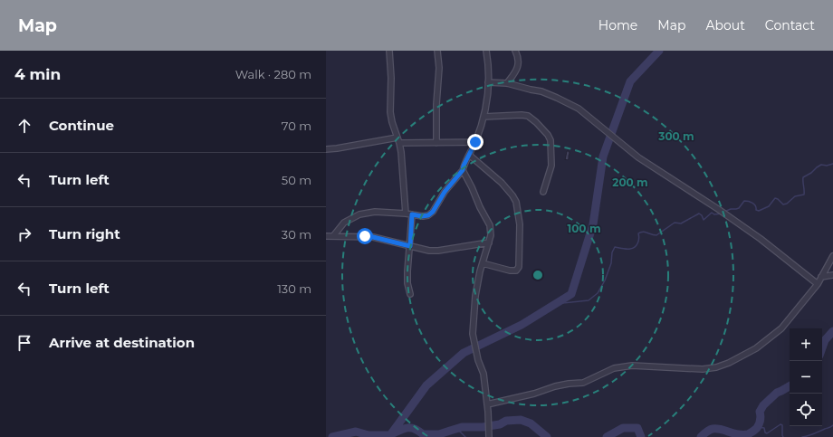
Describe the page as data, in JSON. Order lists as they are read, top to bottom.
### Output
{
  "page": {
    "header": "Map",
    "nav": [
      "Home",
      "Map",
      "About",
      "Contact"
    ],
    "heading": ["4 min", "Walk · 280 m"],
    "list": [
      ["Continue", "70 m"],
      ["Turn left", "50 m"],
      ["Turn right", "30 m"],
      ["Turn left", "130 m"],
      "Arrive at destination"
    ],
    "map_buttons": ["+", "−"]
  },
  "rings": ["300 m", "200 m", "100 m"]
}
